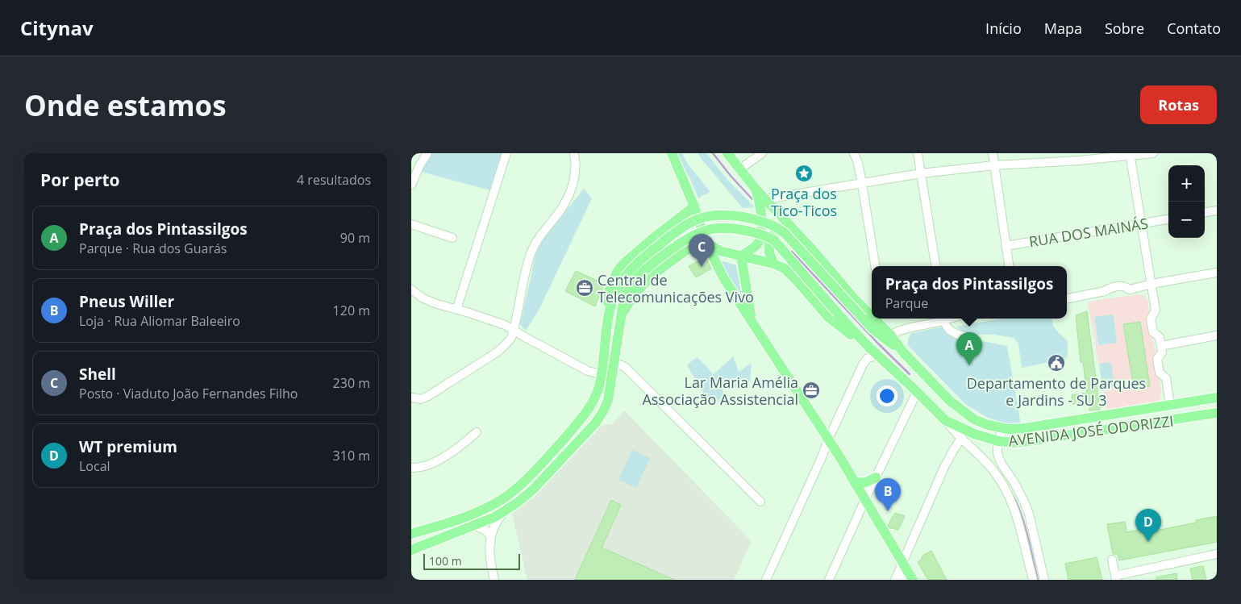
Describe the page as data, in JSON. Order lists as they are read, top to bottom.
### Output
{
  "streets": {
    "main road": ["AVENIDA JOSÉ ODORIZZI"],
    "street": ["RUA DOS MAINÁS"]
  },
  "places": {
    "place": ["Praça dos Tico-Ticos"],
    "office": ["Central de Telecomunicações Vivo", "Lar Maria Amélia Associação Assistencial"],
    "public building": ["Departamento de Parques e Jardins - SU 3"]
  },
  "scale_bar": "100 m",
  "page": {
    "header": "Citynav",
    "nav": [
      "Início",
      "Mapa",
      "Sobre",
      "Contato"
    ],
    "buttons": "Rotas",
    "title": "Onde estamos",
    "heading": ["Por perto", "4 resultados"],
    "map_buttons": ["+", "−"],
    "list": [
      {
        "mark": "A",
        "name": "Praça dos Pintassilgos",
        "note": "Parque · Rua dos Guarás",
        "value": "90 m"
      },
      {
        "mark": "B",
        "name": "Pneus Willer",
        "note": "Loja · Rua Aliomar Baleeiro",
        "value": "120 m"
      },
      {
        "mark": "C",
        "name": "Shell",
        "note": "Posto · Viaduto João Fernandes Filho",
        "value": "230 m"
      },
      {
        "mark": "D",
        "name": "WT premium",
        "note": "Local",
        "value": "310 m"
      }
    ],
    "pins": [
      "C",
      "A",
      "B",
      "D"
    ],
    "popup": ["Praça dos Pintassilgos", "Parque"],
    "scale": "100 m"
  }
}
